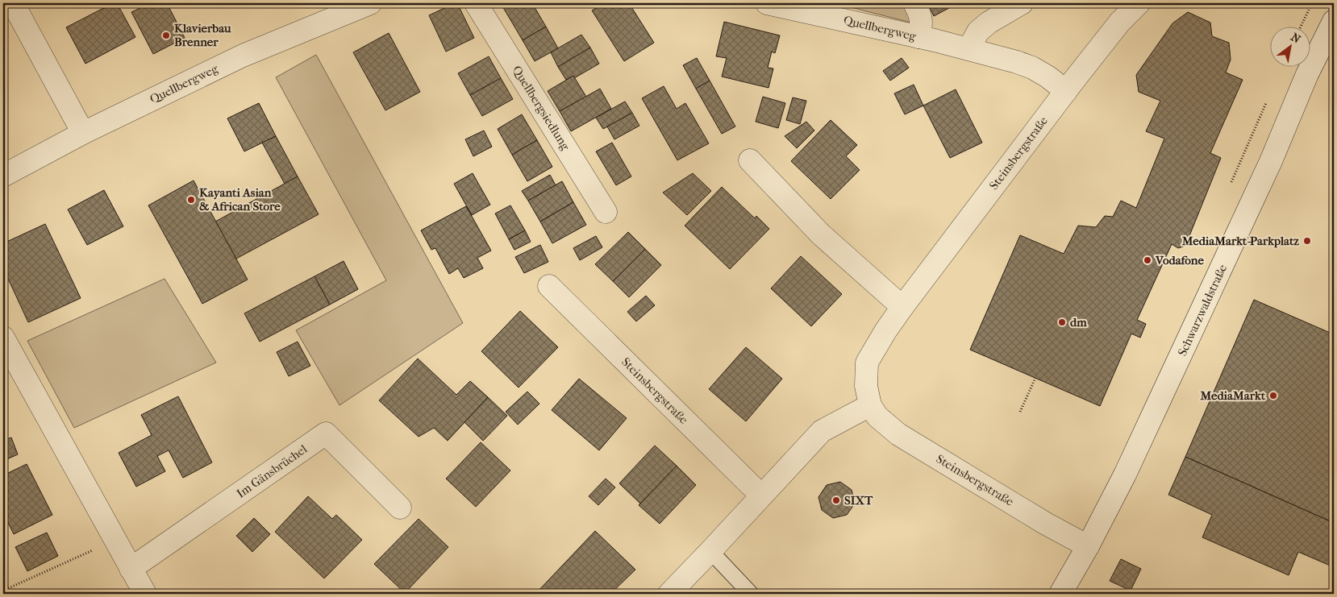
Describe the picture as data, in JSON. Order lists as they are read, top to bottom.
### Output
{
  "streets": {
    "street": [
      "Quellbergweg",
      "Quellbergsiedlung",
      "Steinsbergstraße",
      "Schwarzwaldstraße",
      "Im Gänsbrüchel"
    ]
  },
  "crossings": [
    ["Quellbergweg", "Steinsbergstraße"],
    ["Steinsbergstraße", "Schwarzwaldstraße"]
  ],
  "places": [
    "Klavierbau Brenner",
    "Kayanti Asian & African Store",
    "MediaMarkt-Parkplatz",
    "Vodafone",
    "dm",
    "MediaMarkt",
    "SIXT"
  ],
  "north": "top right"
}
